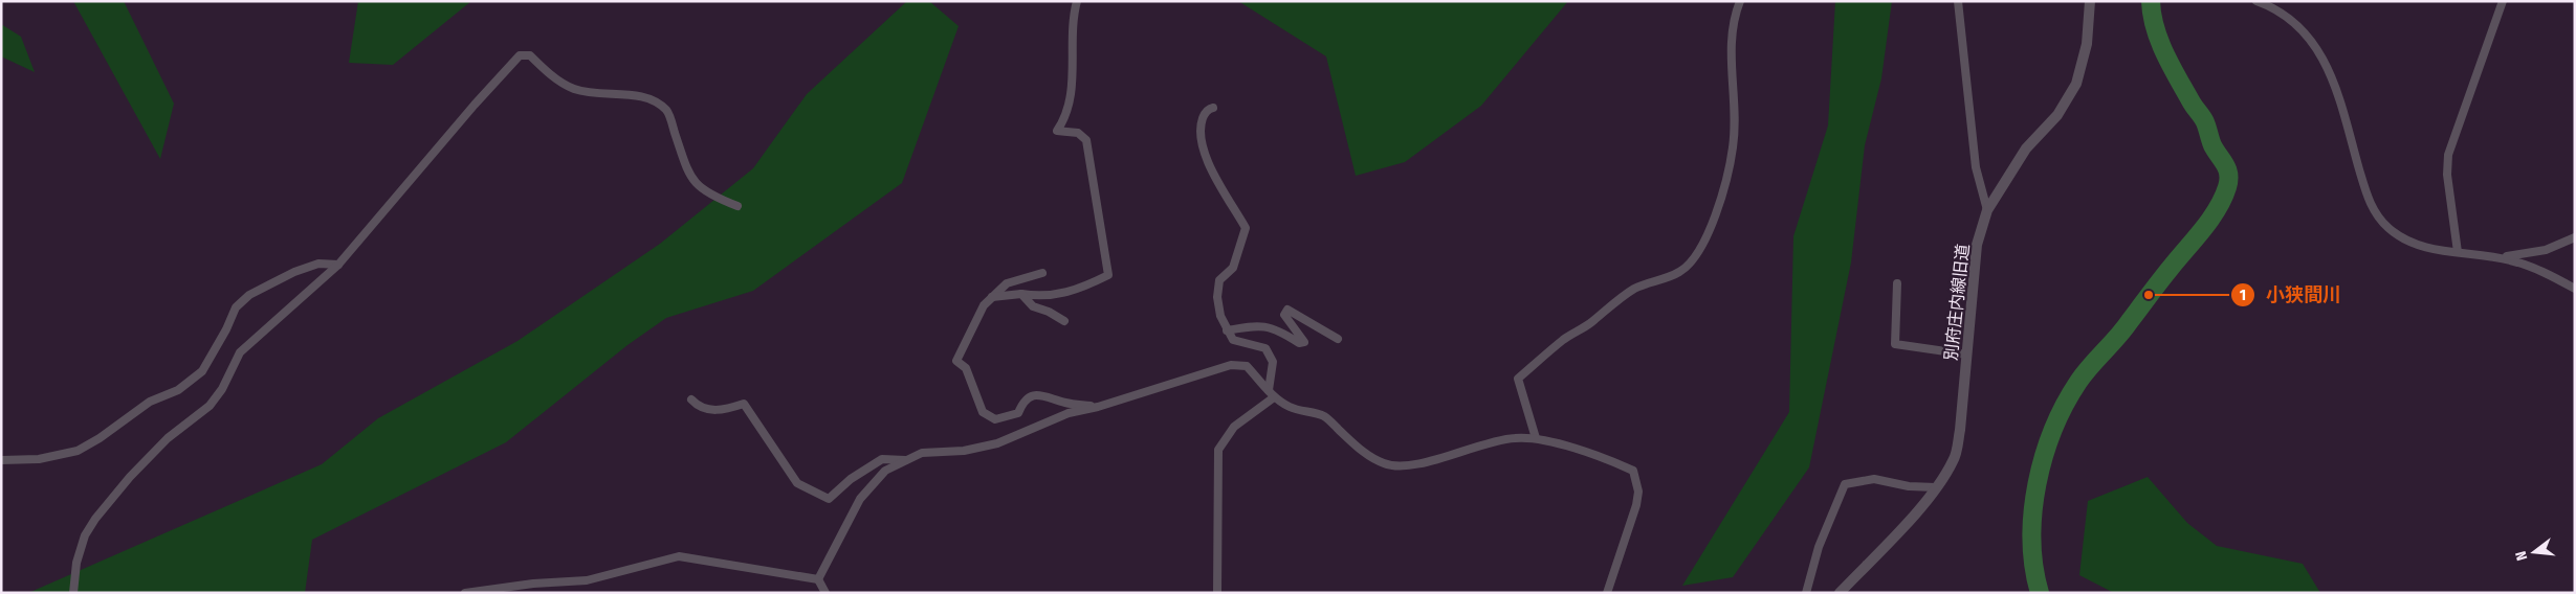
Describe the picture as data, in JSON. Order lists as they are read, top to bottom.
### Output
{
  "streets": {
    "street": ["別府庄内線旧道"]
  },
  "places": ["小狭間川"],
  "north": "left"
}
